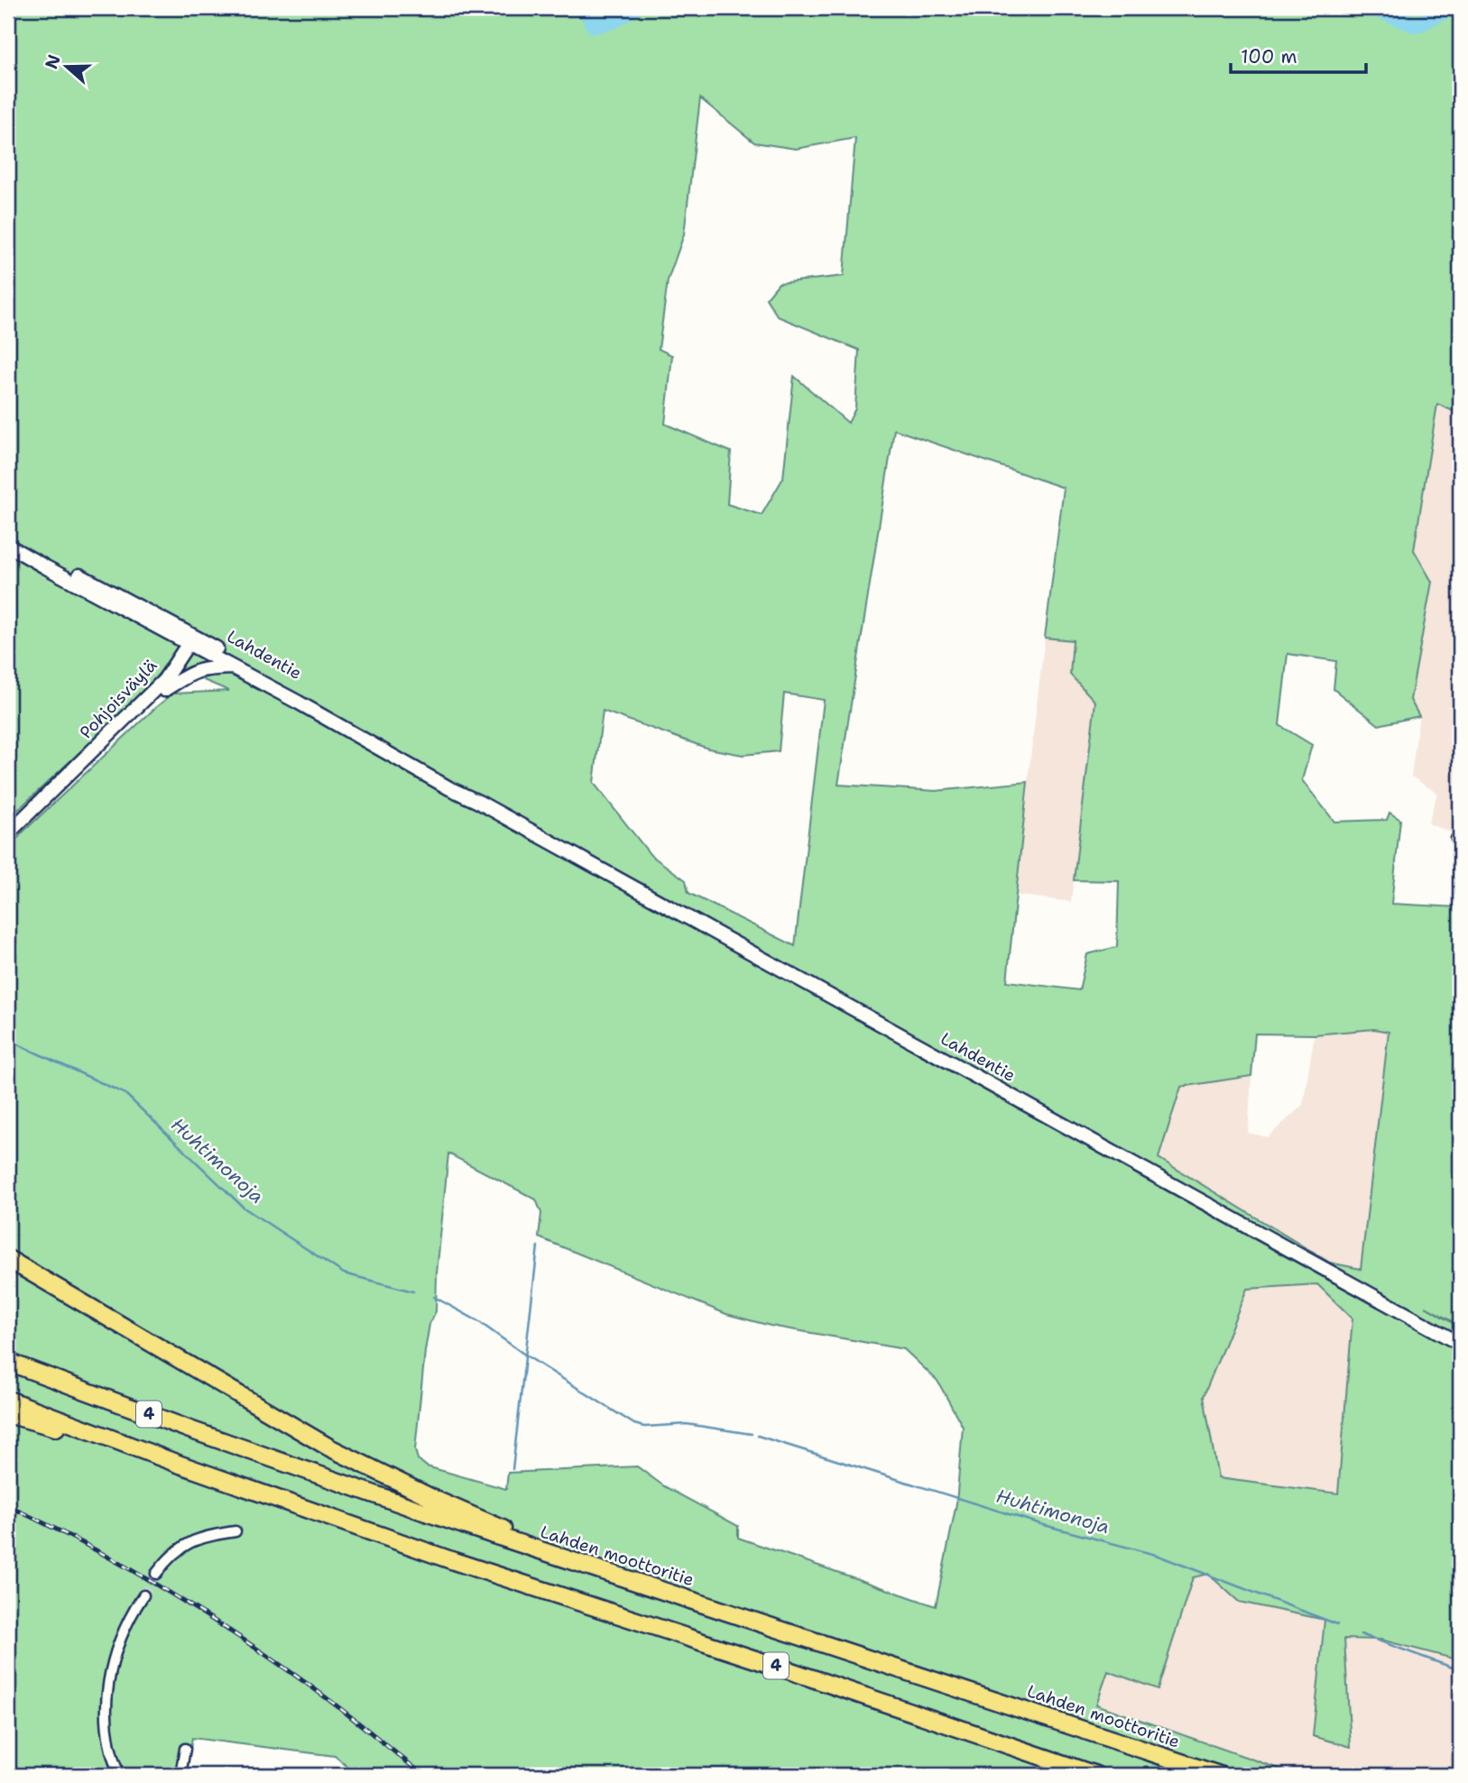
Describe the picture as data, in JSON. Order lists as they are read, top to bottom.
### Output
{
  "streets": {
    "highway": ["4", "Lahden moottoritie"],
    "main road": ["Lahdentie", "Pohjoisväylä"]
  },
  "crossings": [
    ["Lahdentie", "Pohjoisväylä"]
  ],
  "water": ["Huhtimonoja"],
  "scale_bar": "100 m",
  "north": "left"
}
